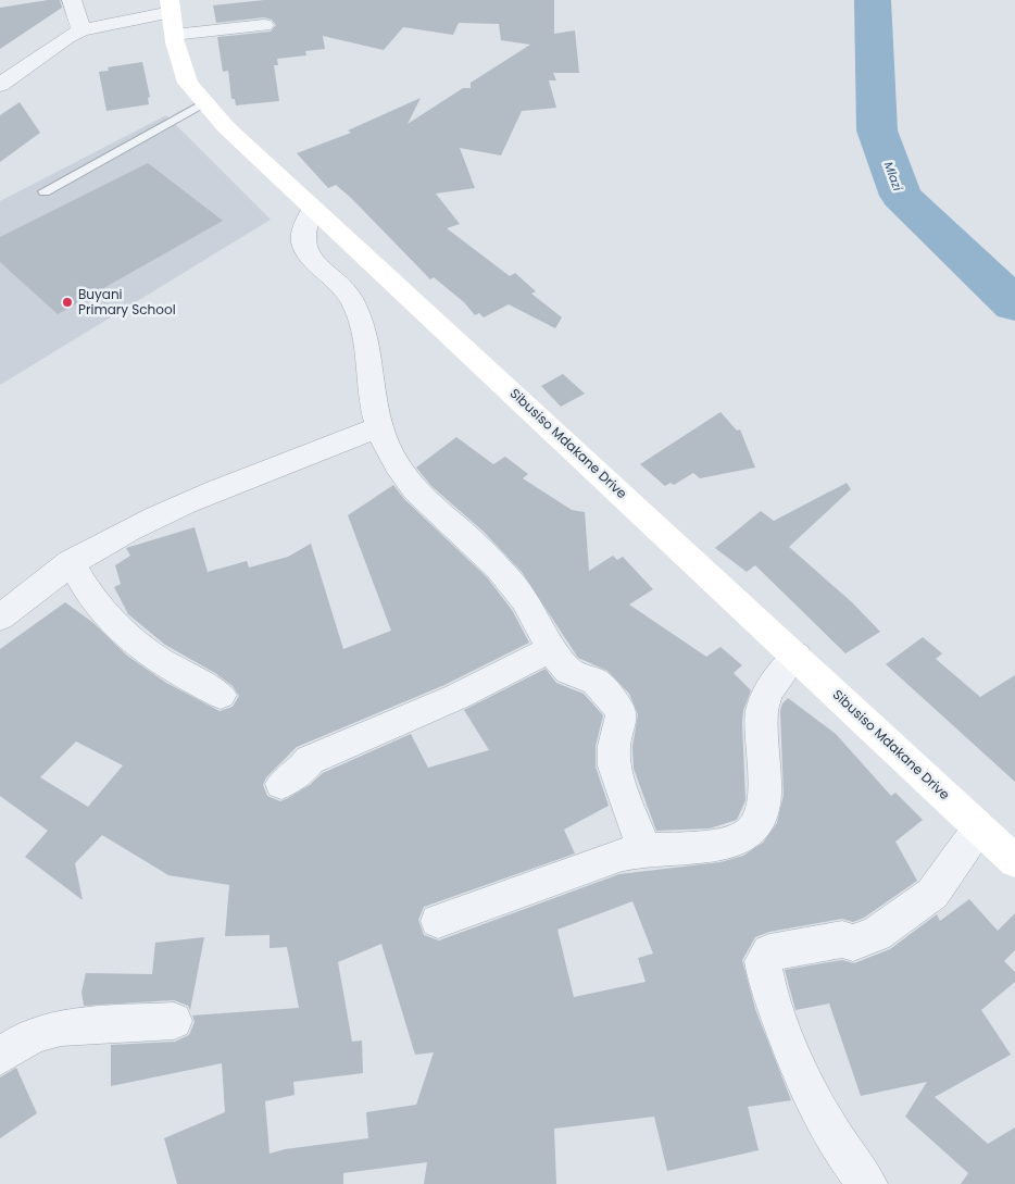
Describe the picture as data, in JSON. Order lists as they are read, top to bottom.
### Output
{
  "streets": {
    "street": ["Sibusiso Mdakane Drive"]
  },
  "water": ["Mlazi"],
  "places": ["Buyani Primary School"]
}
